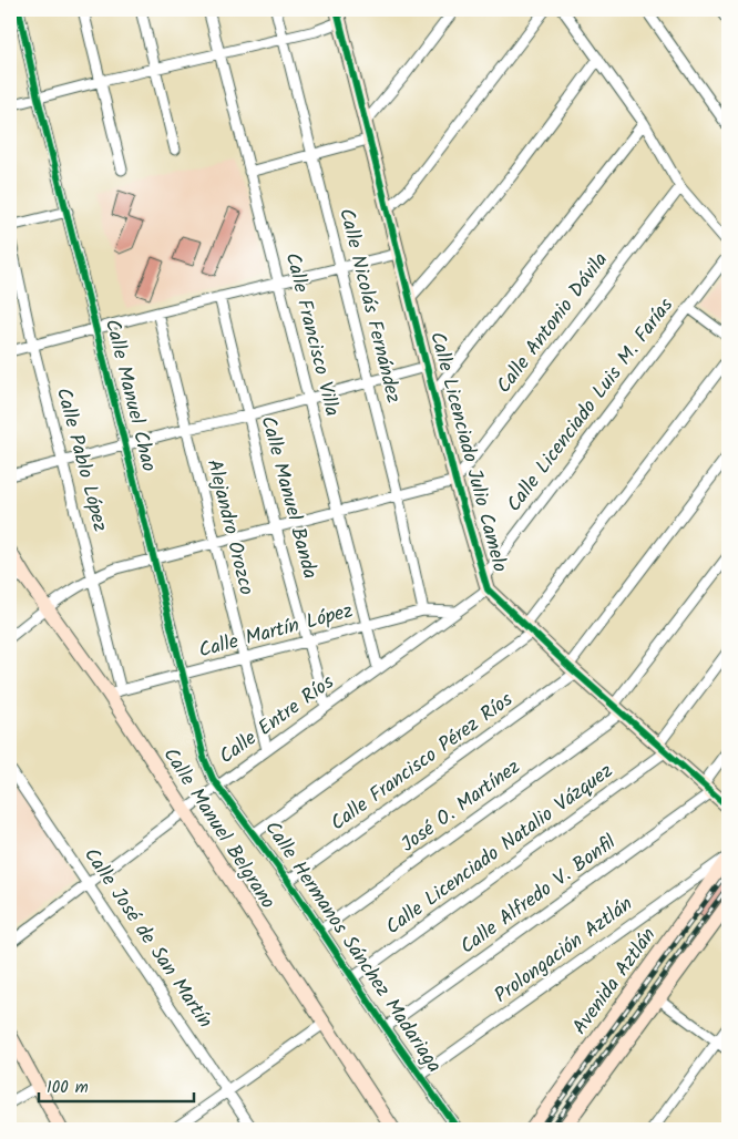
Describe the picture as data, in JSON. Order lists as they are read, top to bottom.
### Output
{
  "streets": {
    "street": [
      "Calle Nicolás Fernández",
      "Calle Antonio Dávila",
      "Calle Francisco Villa",
      "Calle Manuel Chao",
      "Calle Licenciado Luis M. Farías",
      "Calle Licenciado Julio Camelo",
      "Calle Pablo López",
      "Calle Manuel Banda",
      "Alejandro Orozco",
      "Calle Martín López",
      "Calle Entre Ríos",
      "Calle Francisco Pérez Ríos",
      "José O. Martínez",
      "Calle Manuel Belgrano",
      "Calle Licenciado Natalio Vázquez",
      "Calle Alfredo V. Bonfil",
      "Calle José de San Martín",
      "Calle Hermanos Sánchez Madariaga",
      "Prolongación Aztlán",
      "Avenida Aztlán"
    ]
  },
  "crossings": [
    ["Calle Nicolás Fernández", "Calle Martín López"],
    ["Calle Antonio Dávila", "Calle Licenciado Julio Camelo"],
    ["Calle Francisco Villa", "Calle Martín López"],
    ["Calle Francisco Villa", "Calle Entre Ríos"],
    ["Calle Manuel Chao", "Calle Martín López"],
    ["Calle Manuel Chao", "Calle Entre Ríos"],
    ["Calle Manuel Chao", "Calle Hermanos Sánchez Madariaga"],
    ["Calle Licenciado Luis M. Farías", "Calle Licenciado Julio Camelo"],
    ["Calle Licenciado Luis M. Farías", "Calle Entre Ríos"],
    ["Calle Licenciado Julio Camelo", "Calle Entre Ríos"],
    ["Calle Licenciado Julio Camelo", "Calle Francisco Pérez Ríos"],
    ["Calle Licenciado Julio Camelo", "José O. Martínez"],
    ["Calle Licenciado Julio Camelo", "Calle Licenciado Natalio Vázquez"],
    ["Calle Licenciado Julio Camelo", "Calle Alfredo V. Bonfil"],
    ["Calle Pablo López", "Calle Martín López"],
    ["Calle Pablo López", "Calle Manuel Belgrano"],
    ["Calle Manuel Banda", "Calle Martín López"],
    ["Calle Manuel Banda", "Calle Entre Ríos"],
    ["Alejandro Orozco", "Calle Martín López"],
    ["Alejandro Orozco", "Calle Entre Ríos"],
    ["Calle Martín López", "Calle Entre Ríos"],
    ["Calle Martín López", "Calle Manuel Belgrano"],
    ["Calle Entre Ríos", "Calle Manuel Belgrano"],
    ["Calle Entre Ríos", "Calle José de San Martín"],
    ["Calle Entre Ríos", "Calle Hermanos Sánchez Madariaga"],
    ["Calle Francisco Pérez Ríos", "Calle Hermanos Sánchez Madariaga"],
    ["José O. Martínez", "Calle Hermanos Sánchez Madariaga"],
    ["Calle Licenciado Natalio Vázquez", "Calle Hermanos Sánchez Madariaga"],
    ["Calle Alfredo V. Bonfil", "Calle Hermanos Sánchez Madariaga"],
    ["Calle Hermanos Sánchez Madariaga", "Prolongación Aztlán"],
    ["Prolongación Aztlán", "Avenida Aztlán"]
  ],
  "scale_bar": "100 m"
}
